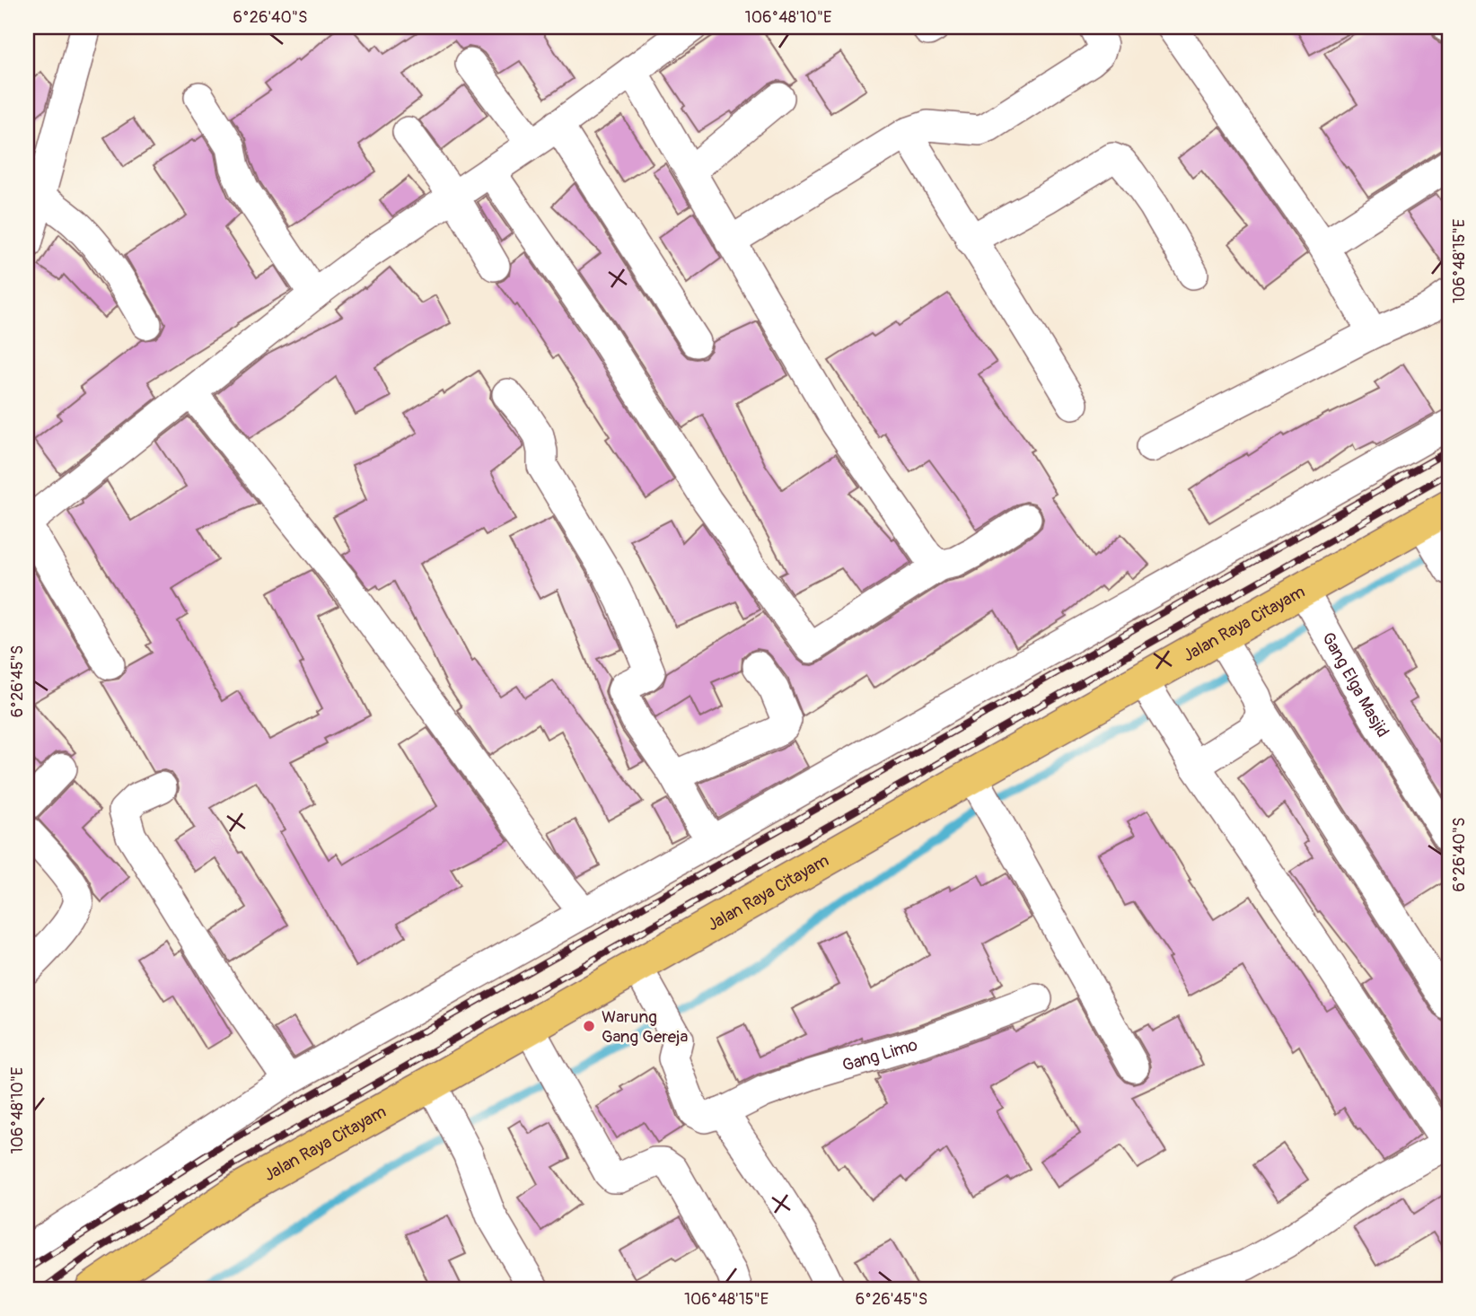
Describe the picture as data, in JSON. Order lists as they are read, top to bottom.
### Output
{
  "streets": {
    "main road": ["Jalan Raya Citayam"],
    "street": ["Gang Elga Masjid", "Gang Limo"]
  },
  "crossings": [
    ["Jalan Raya Citayam", "Gang Elga Masjid"]
  ],
  "places": ["Warung Gang Gereja"],
  "coordinates": [
    "6°26'40\"S",
    "106°48'10\"E",
    "106°48'15\"E",
    "6°26'45\"S"
  ]
}
